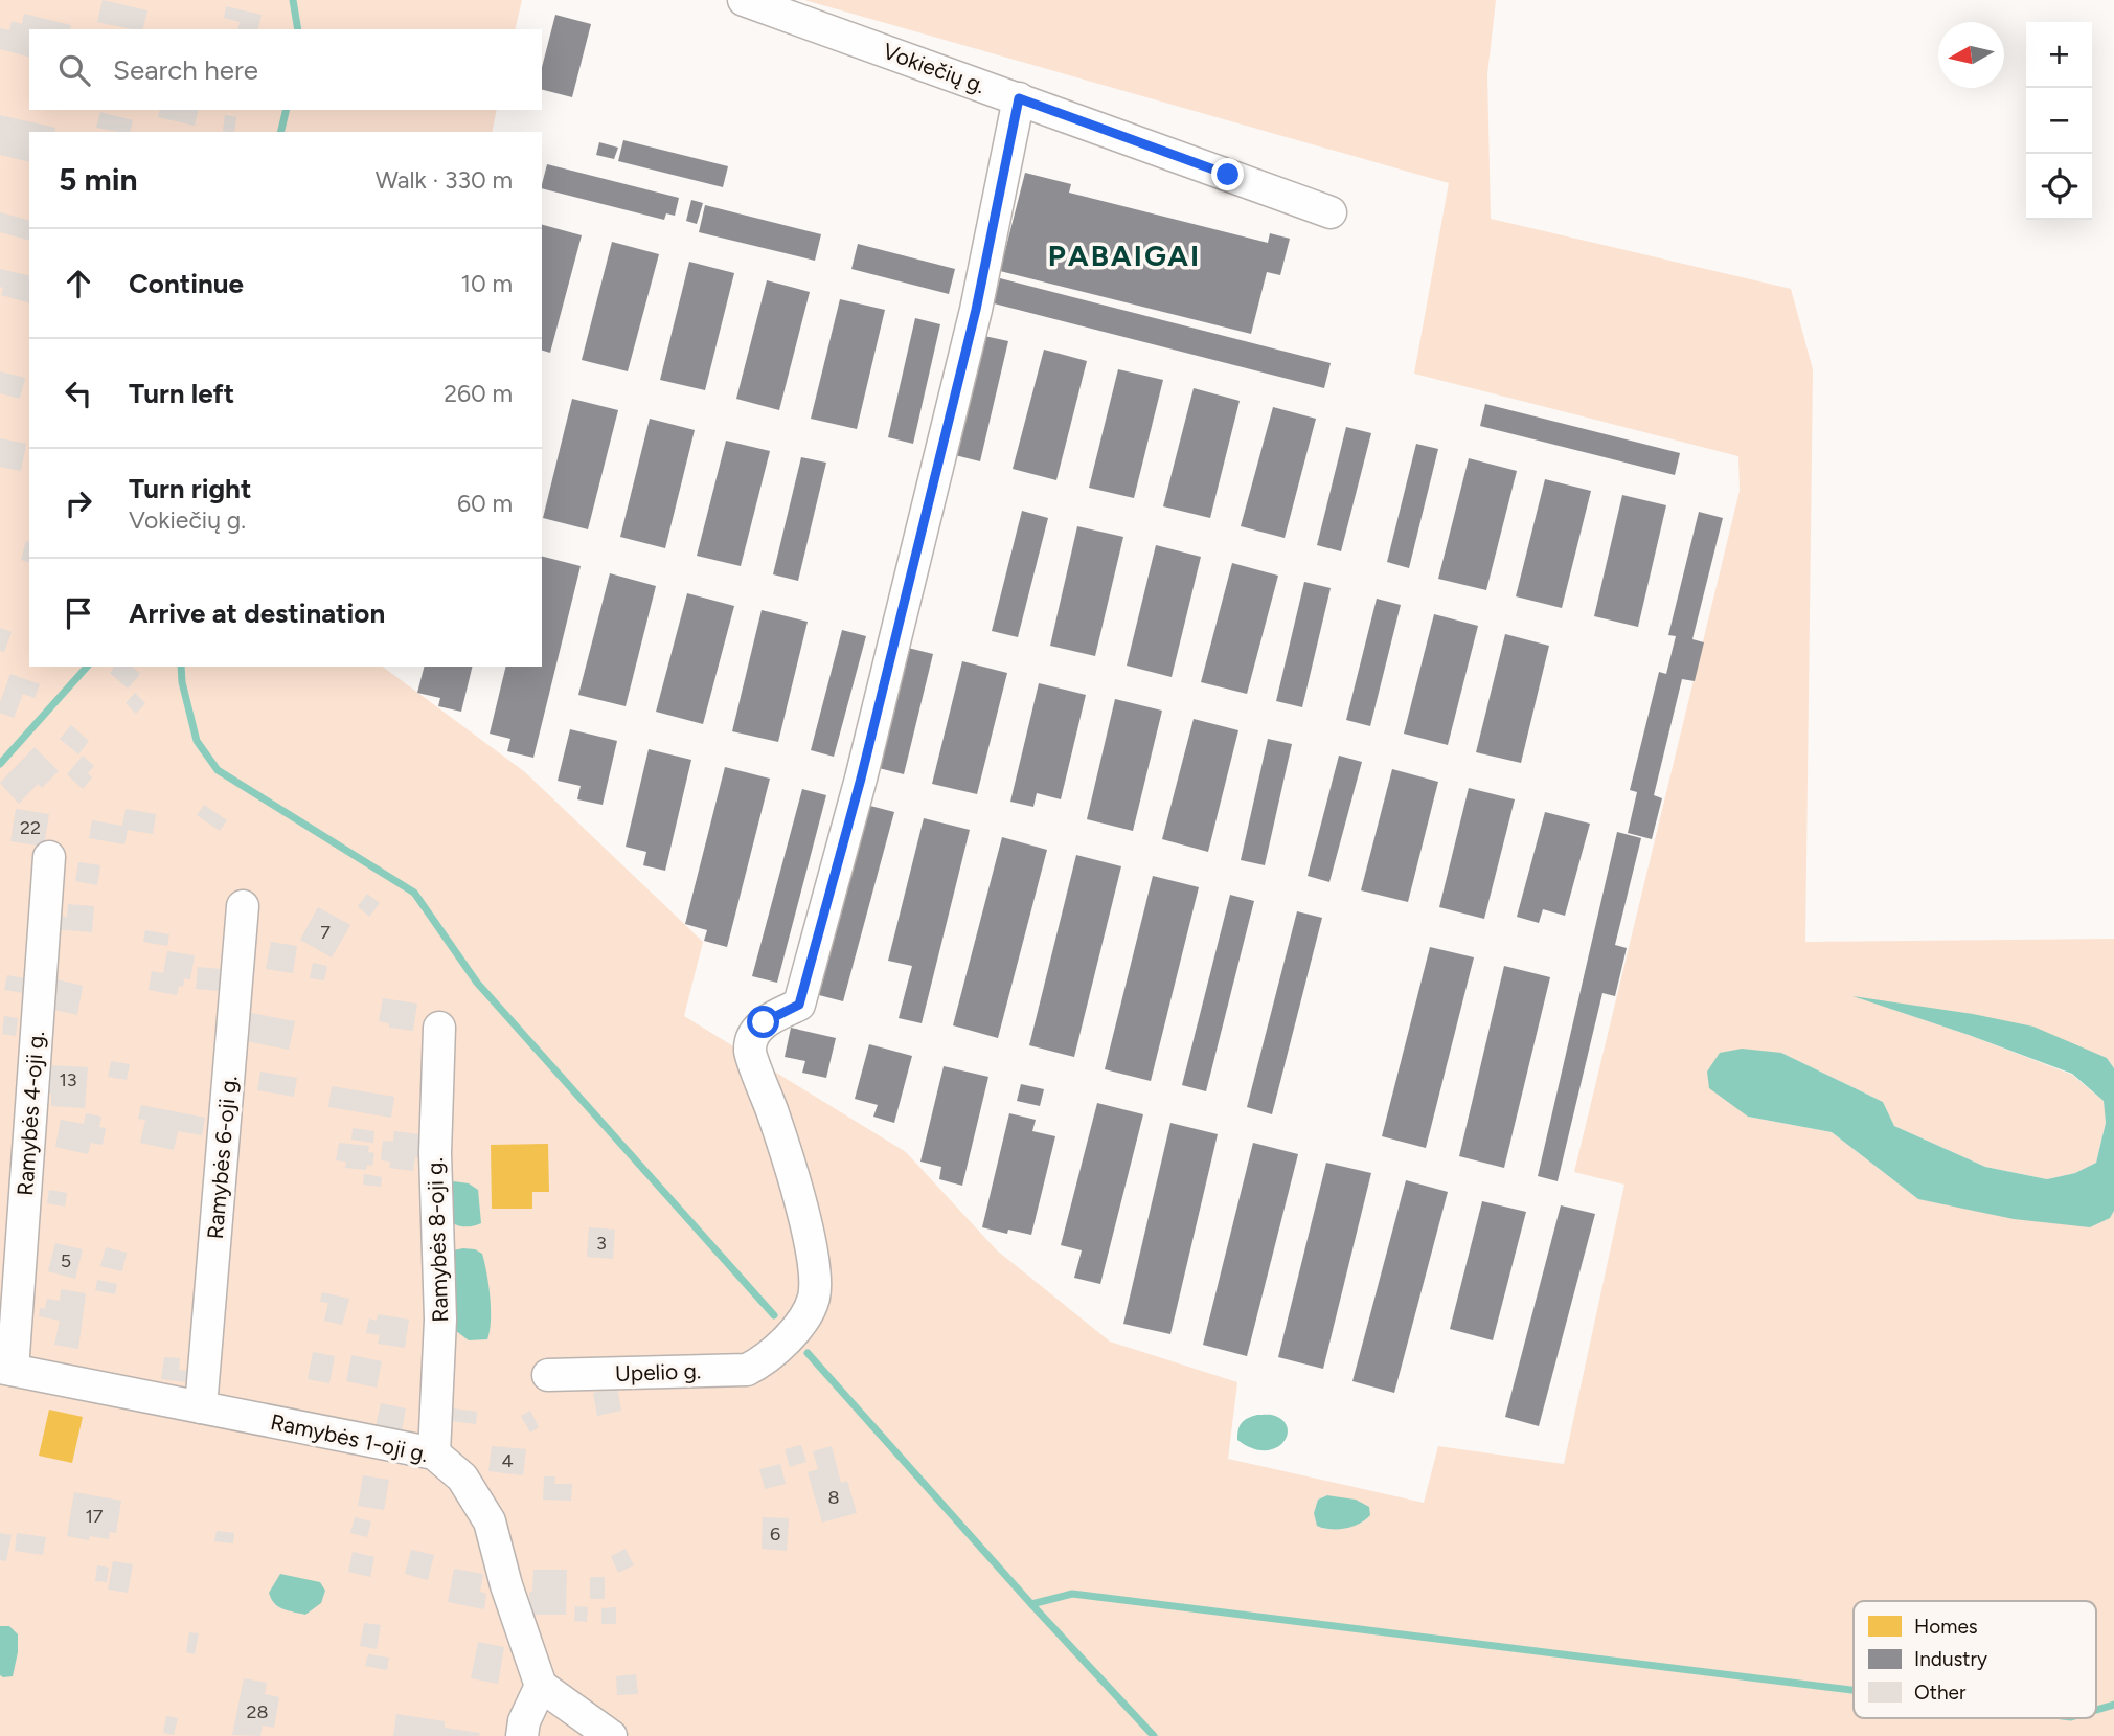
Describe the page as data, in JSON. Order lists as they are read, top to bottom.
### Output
{
  "streets": {
    "street": [
      "Vokiečių g.",
      "Ramybės 4-oji g.",
      "Ramybės 6-oji g.",
      "Ramybės 8-oji g.",
      "Upelio g.",
      "Ramybės 1-oji g."
    ]
  },
  "crossings": [
    ["Vokiečių g.", "Upelio g."],
    ["Ramybės 4-oji g.", "Ramybės 1-oji g."],
    ["Ramybės 6-oji g.", "Ramybės 1-oji g."],
    ["Ramybės 8-oji g.", "Ramybės 1-oji g."]
  ],
  "districts": ["PABAIGAI"],
  "house_numbers": [
    "22",
    "7",
    "13",
    "3",
    "5",
    "4",
    "8",
    "17",
    "6",
    "28"
  ],
  "legend": ["Homes", "Industry", "Other"],
  "north": "left",
  "page": {
    "map_buttons": ["+", "−"],
    "search": "Search here",
    "heading": ["5 min", "Walk · 330 m"],
    "list": [
      ["Continue", "10 m"],
      ["Turn left", "260 m"],
      ["Turn right", "Vokiečių g.", "60 m"],
      "Arrive at destination"
    ]
  }
}
